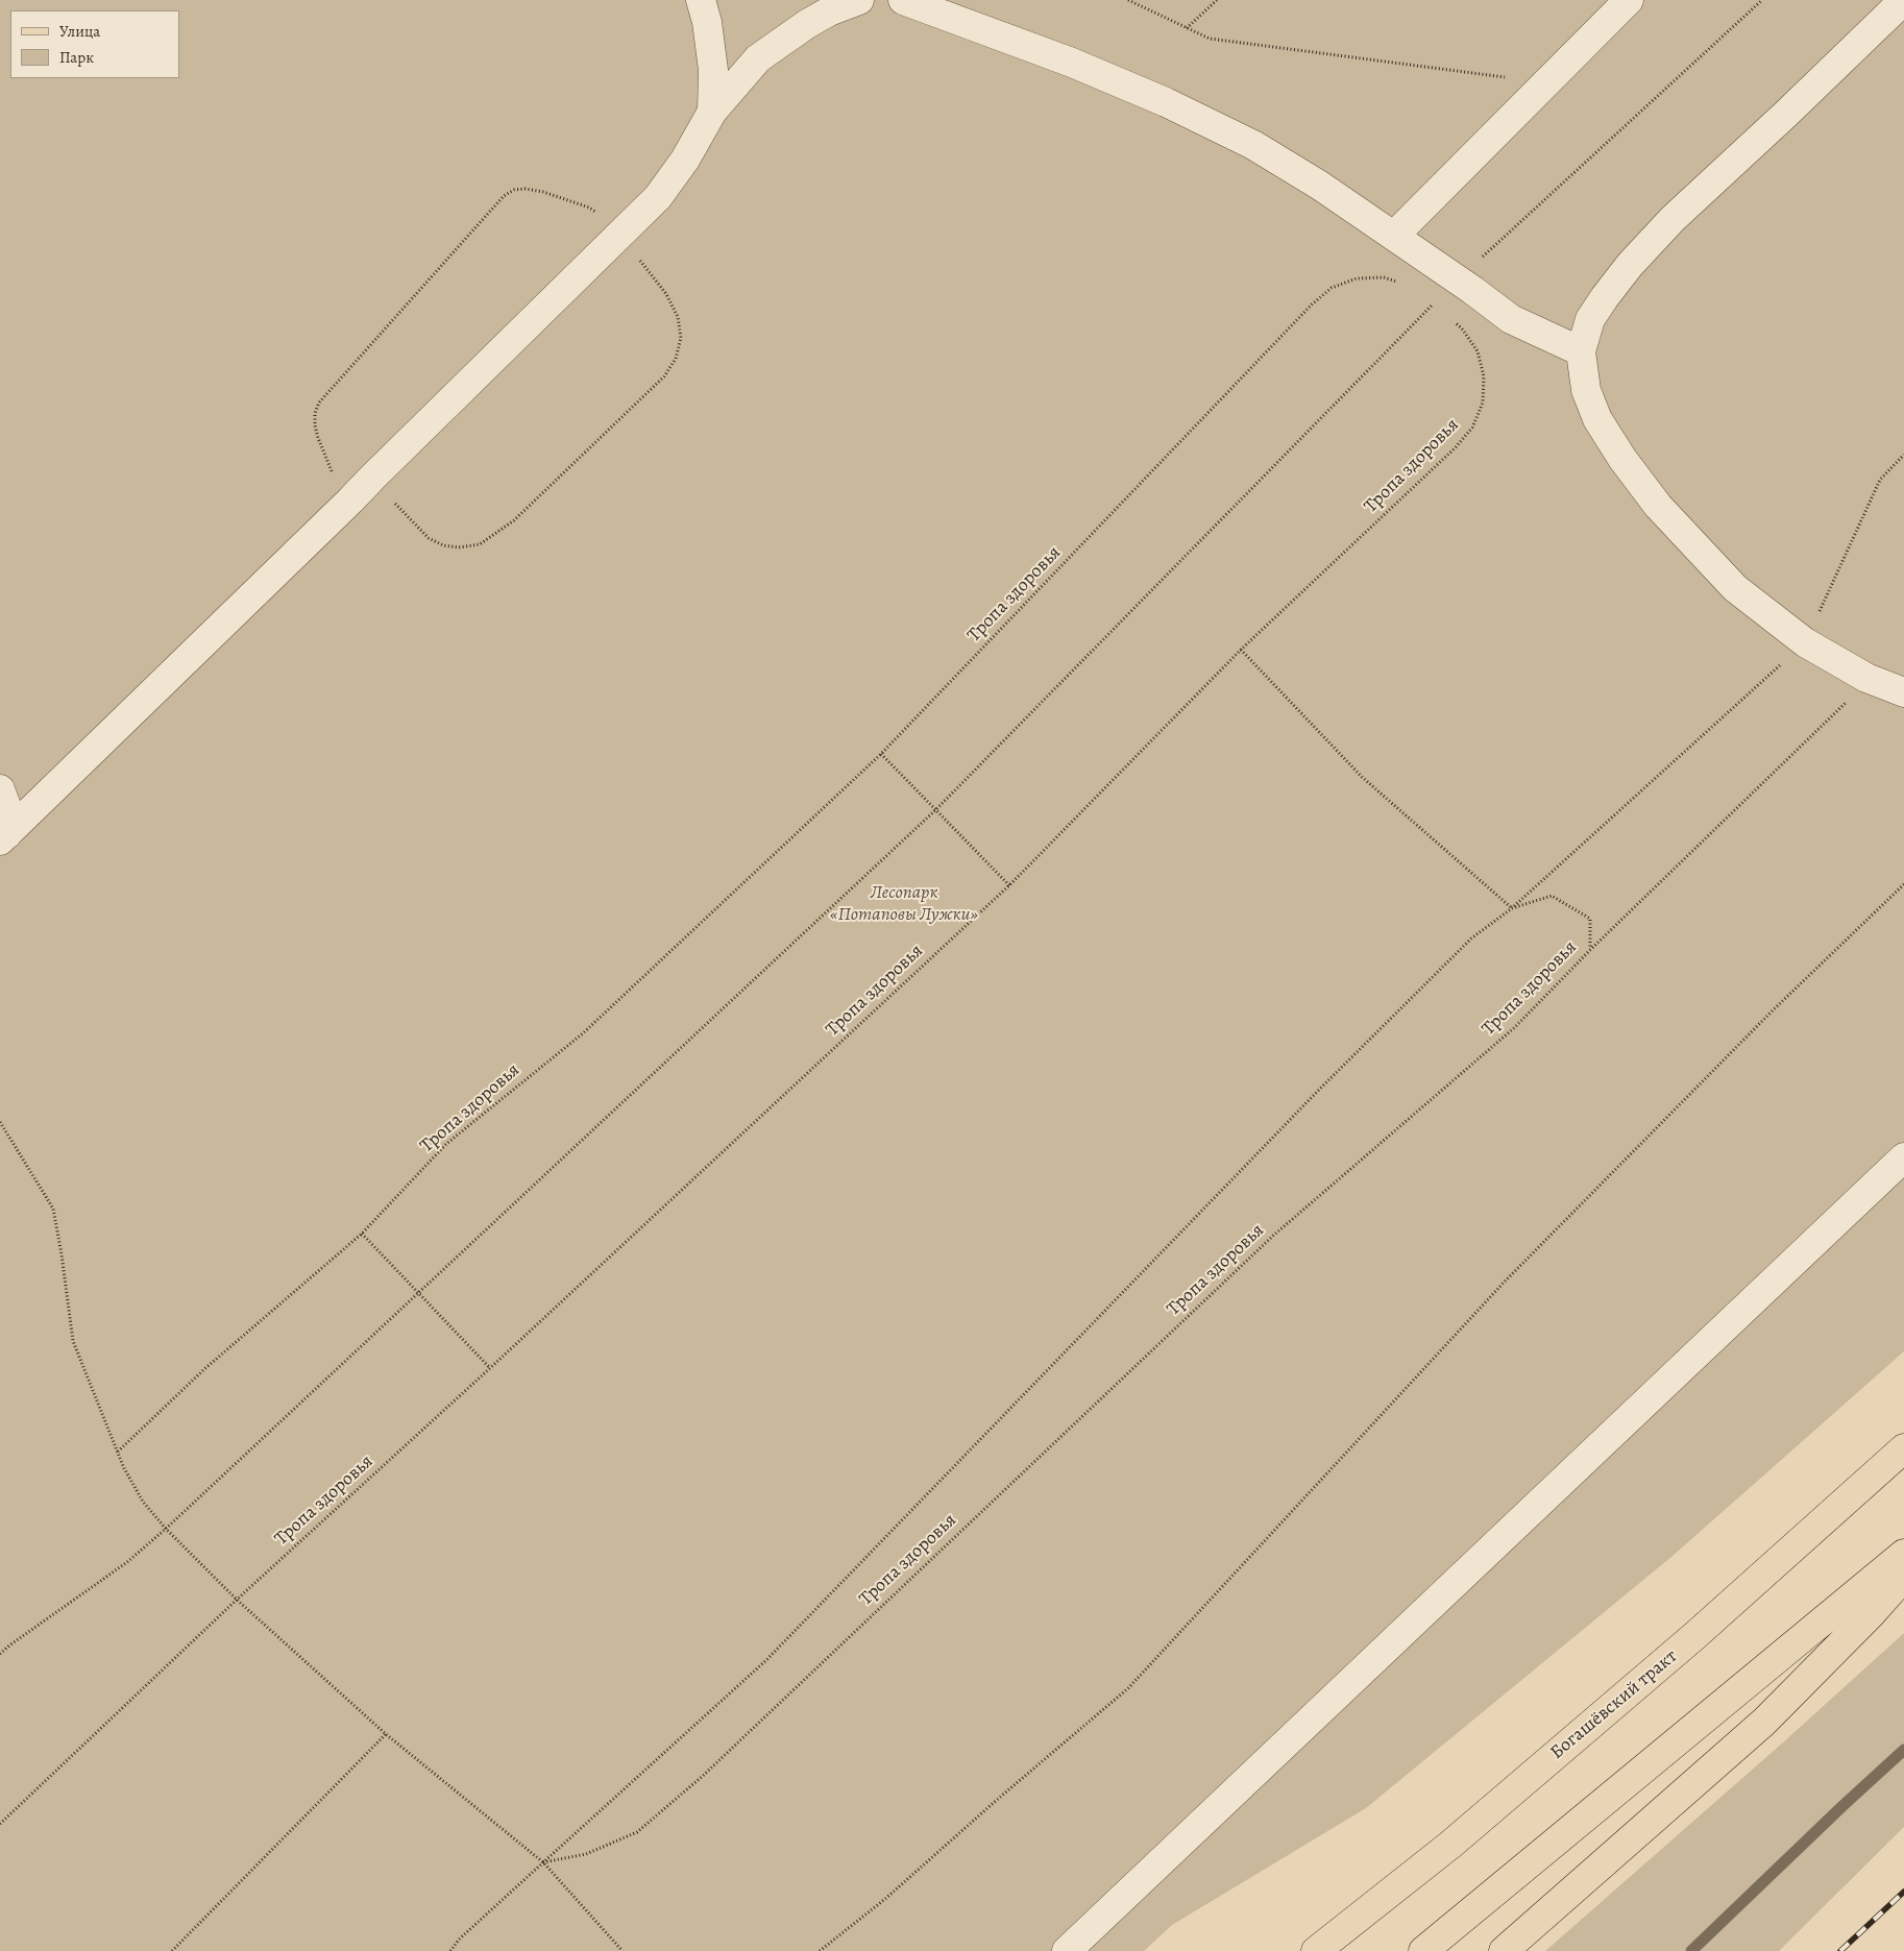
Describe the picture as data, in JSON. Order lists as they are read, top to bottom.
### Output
{
  "streets": {
    "main road": ["Богашёвский тракт"],
    "path": ["Тропа здоровья"]
  },
  "parks": ["Лесопарк «Потаповы Лужки»"],
  "legend": ["Улица", "Парк"]
}
